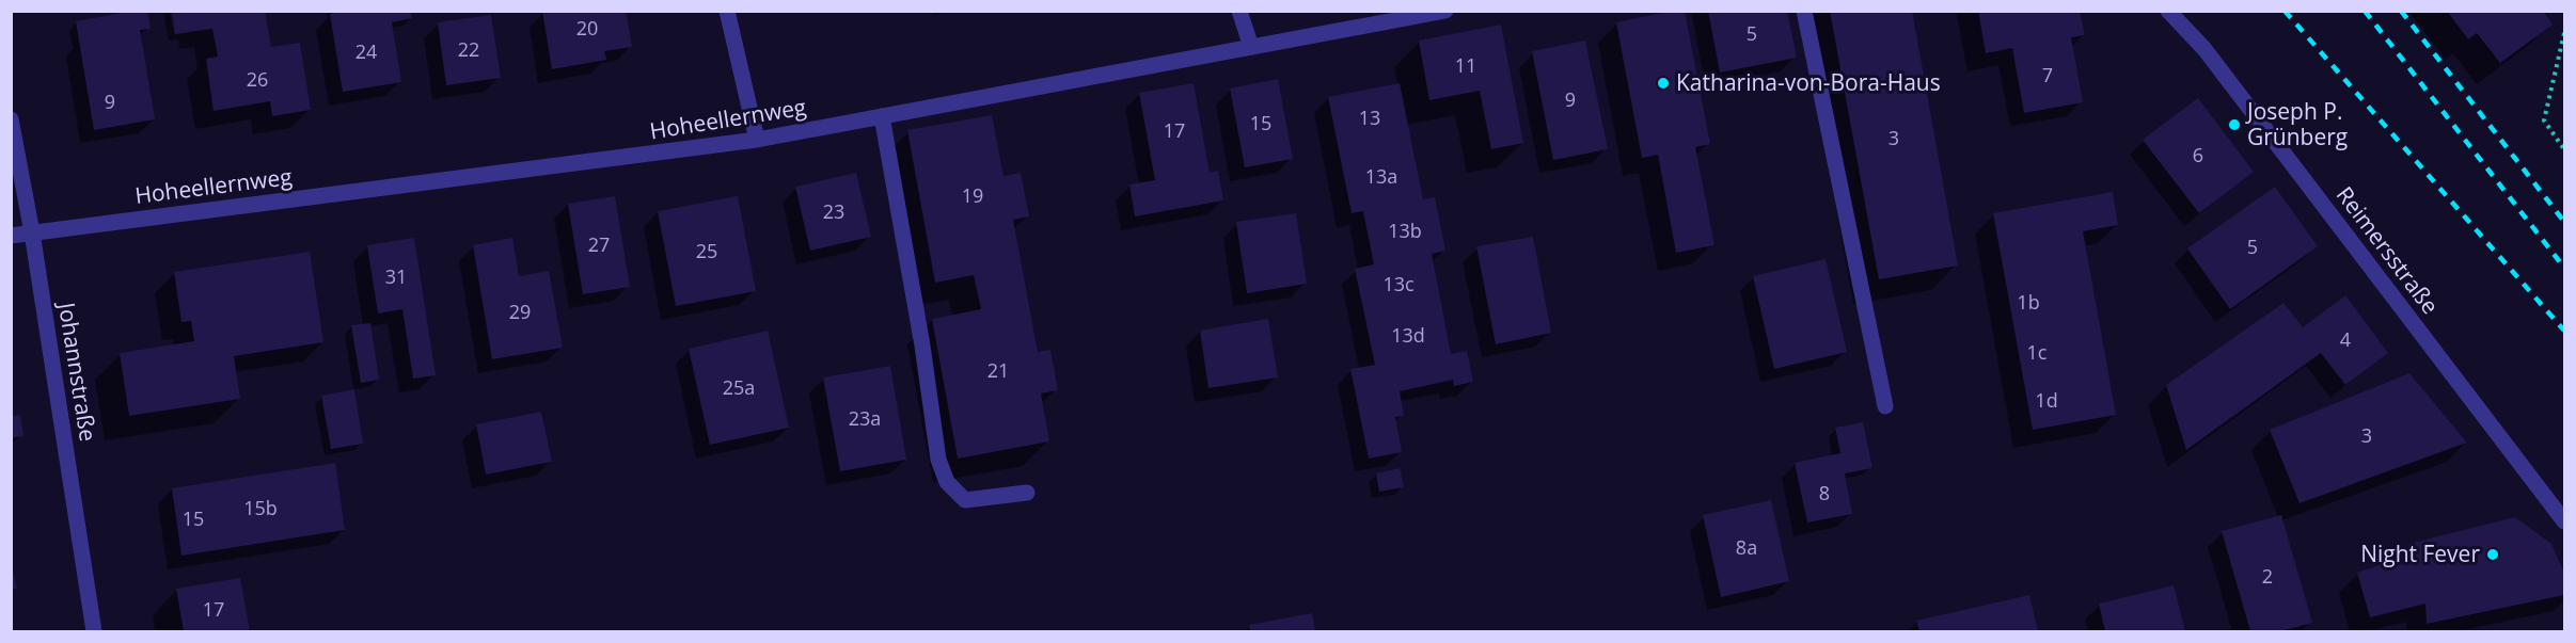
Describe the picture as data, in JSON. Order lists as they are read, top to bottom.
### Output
{
  "streets": {
    "street": ["Hoheellernweg", "Reimersstraße", "Johannstraße"]
  },
  "crossings": [
    ["Hoheellernweg", "Johannstraße"]
  ],
  "places": ["Katharina-von-Bora-Haus", "Joseph P. Grünberg", "Night Fever"],
  "house_numbers": [
    "20",
    "5",
    "22",
    "24",
    "11",
    "7",
    "26",
    "9",
    "9",
    "13",
    "15",
    "17",
    "3",
    "6",
    "13a",
    "19",
    "23",
    "13b",
    "27",
    "5",
    "25",
    "31",
    "13c",
    "1b",
    "29",
    "13d",
    "4",
    "1c",
    "21",
    "25a",
    "1d",
    "23a",
    "3",
    "8",
    "15b",
    "15",
    "8a",
    "2",
    "17"
  ]
}
